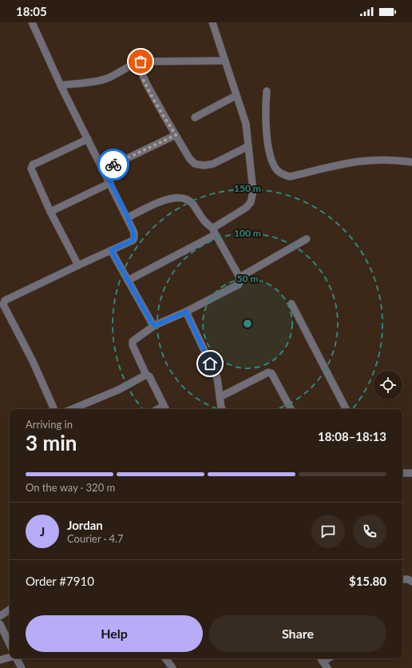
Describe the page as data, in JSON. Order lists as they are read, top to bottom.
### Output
{
  "page": {
    "status": "18:05",
    "heading": ["3 min", "Arriving in", "18:08–18:13"],
    "panel": [
      "Jordan",
      "Courier · 4.7",
      "Order #7910",
      "$15.80"
    ],
    "bar": "On the way · 320 m",
    "round": "J",
    "buttons": ["Help", "Share"]
  },
  "rings": ["150 m", "100 m", "50 m"]
}
